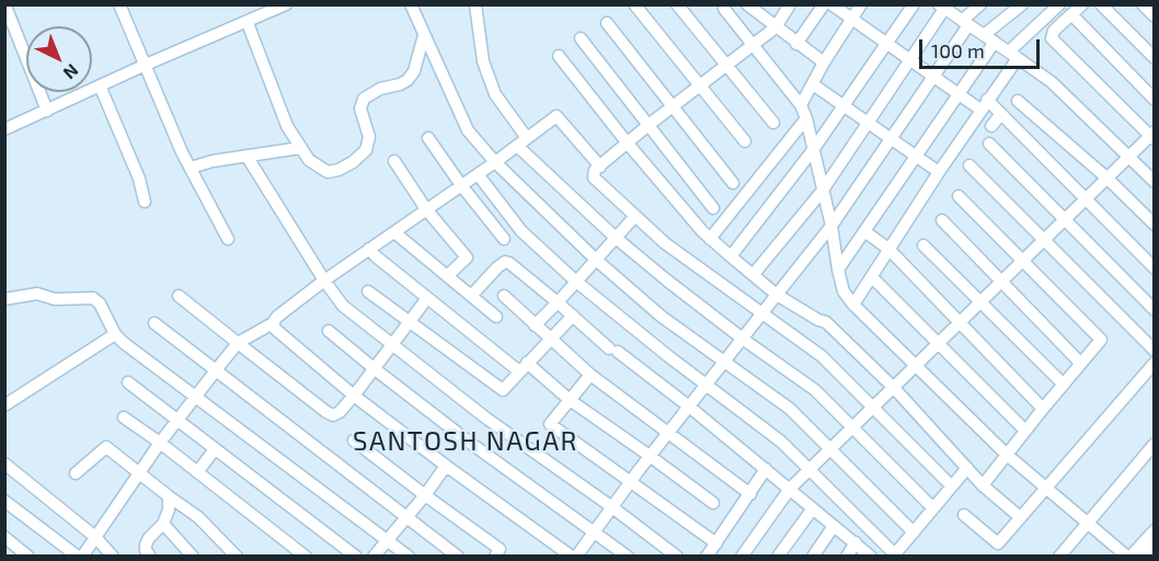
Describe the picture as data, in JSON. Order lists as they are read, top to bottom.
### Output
{
  "districts": ["SANTOSH NAGAR"],
  "scale_bar": "100 m",
  "north": "bottom right"
}
